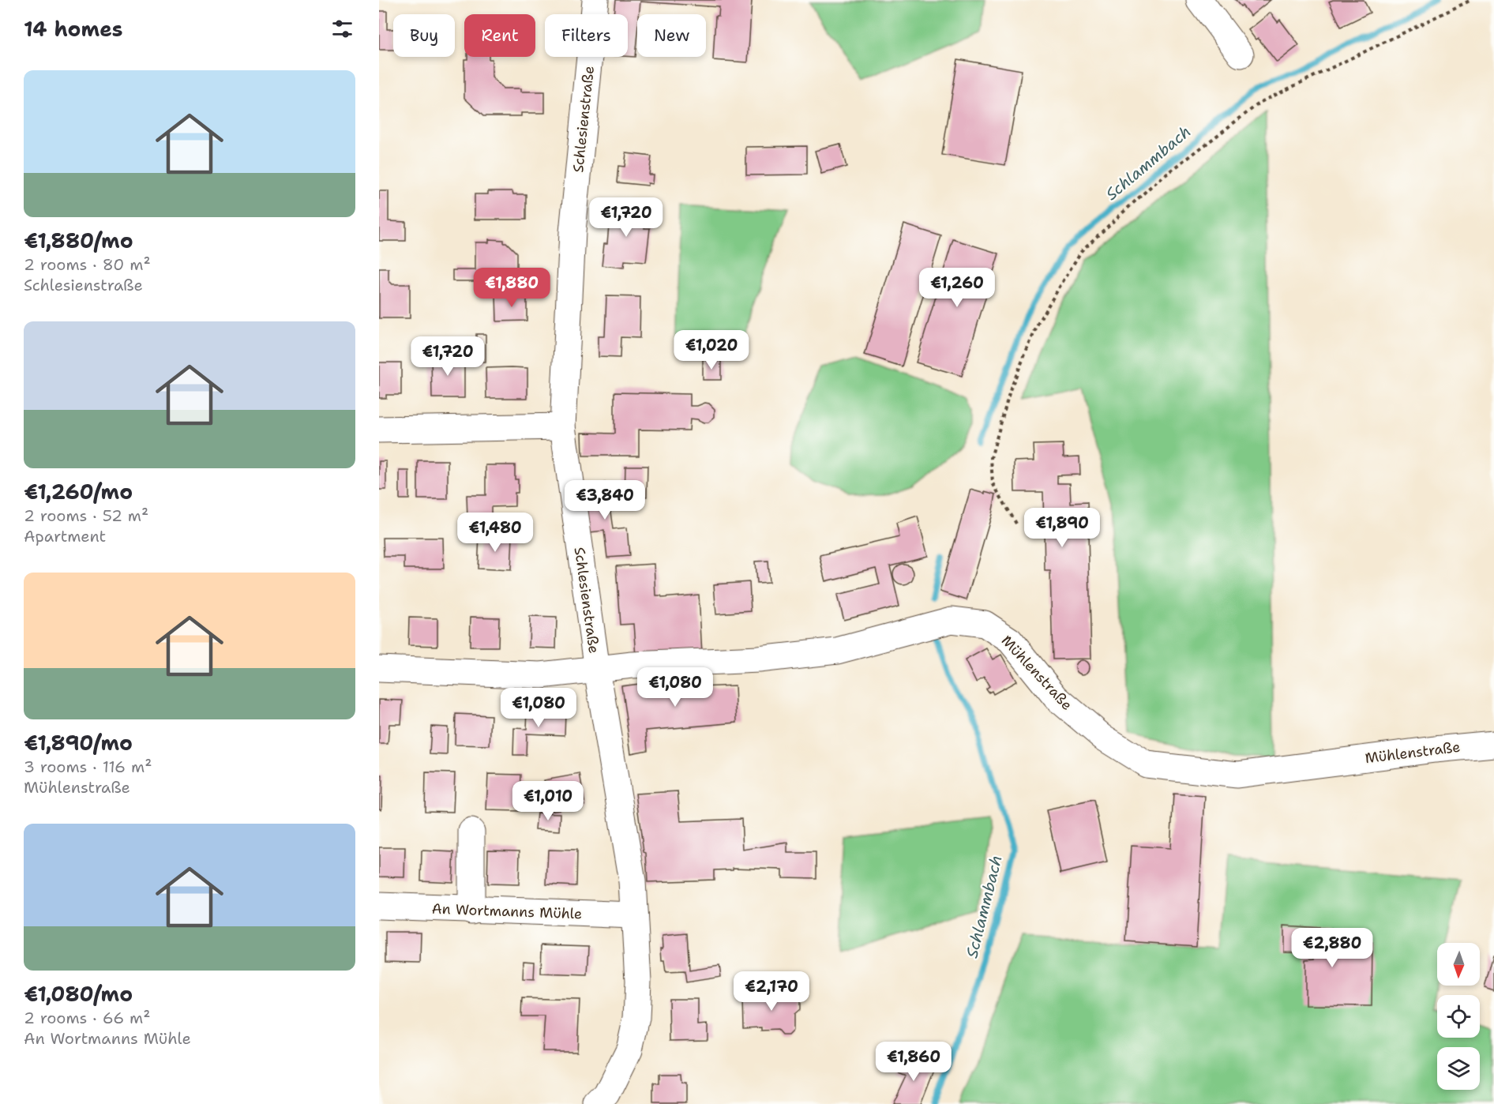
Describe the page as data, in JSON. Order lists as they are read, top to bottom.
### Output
{
  "streets": {
    "street": ["Schlesienstraße", "Mühlenstraße", "An Wortmanns Mühle"]
  },
  "crossings": [
    ["Schlesienstraße", "Mühlenstraße"],
    ["Schlesienstraße", "An Wortmanns Mühle"]
  ],
  "water": ["Schlammbach"],
  "north": "bottom",
  "page": {
    "heading": "14 homes",
    "chip": [
      "Buy",
      "Rent",
      "Filters",
      "New"
    ],
    "list": [
      {
        "name": "€1,880/mo",
        "note": "2 rooms · 80 m² · Schlesienstraße"
      },
      {
        "name": "€1,260/mo",
        "note": "2 rooms · 52 m² · Apartment"
      },
      {
        "name": "€1,890/mo",
        "note": "3 rooms · 116 m² · Mühlenstraße"
      },
      {
        "name": "€1,080/mo",
        "note": "2 rooms · 66 m² · An Wortmanns Mühle"
      }
    ],
    "price": [
      "€1,720",
      "€1,880",
      "€1,260",
      "€1,020",
      "€1,720",
      "€3,840",
      "€1,890",
      "€1,480",
      "€1,080",
      "€1,080",
      "€1,010",
      "€2,880",
      "€2,170",
      "€1,860"
    ]
  }
}
